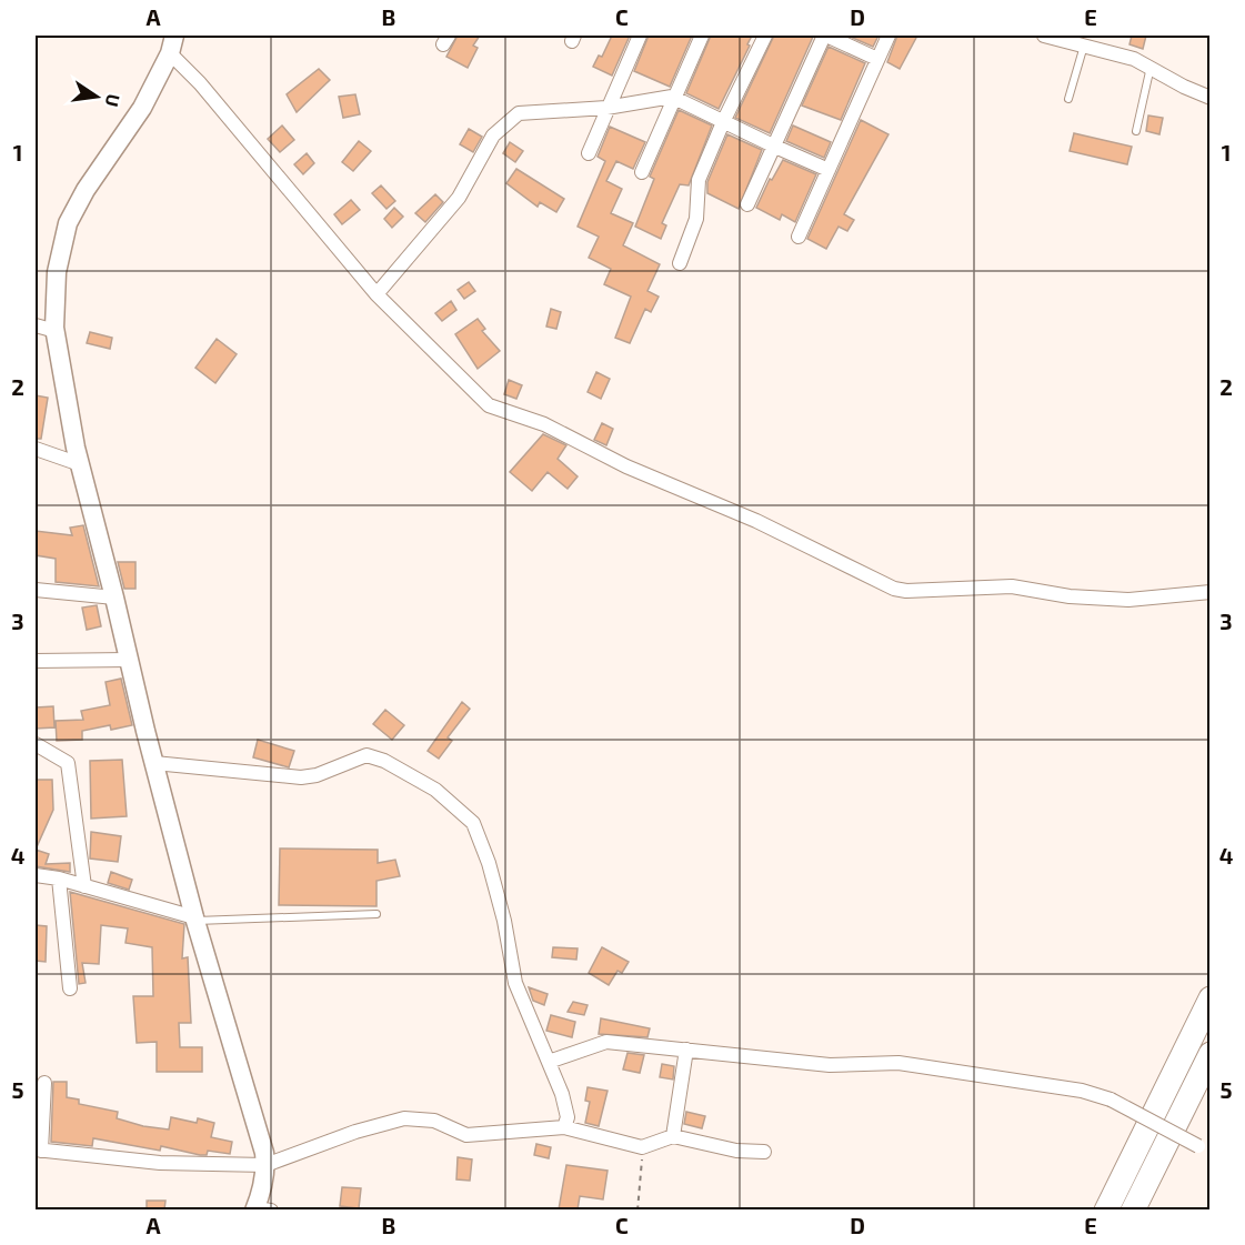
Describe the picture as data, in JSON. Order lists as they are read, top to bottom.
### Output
{
  "north": "right",
  "grid": {
    "columns": [
      "A",
      "B",
      "C",
      "D",
      "E"
    ],
    "rows": [
      "1",
      "2",
      "3",
      "4",
      "5"
    ]
  }
}
